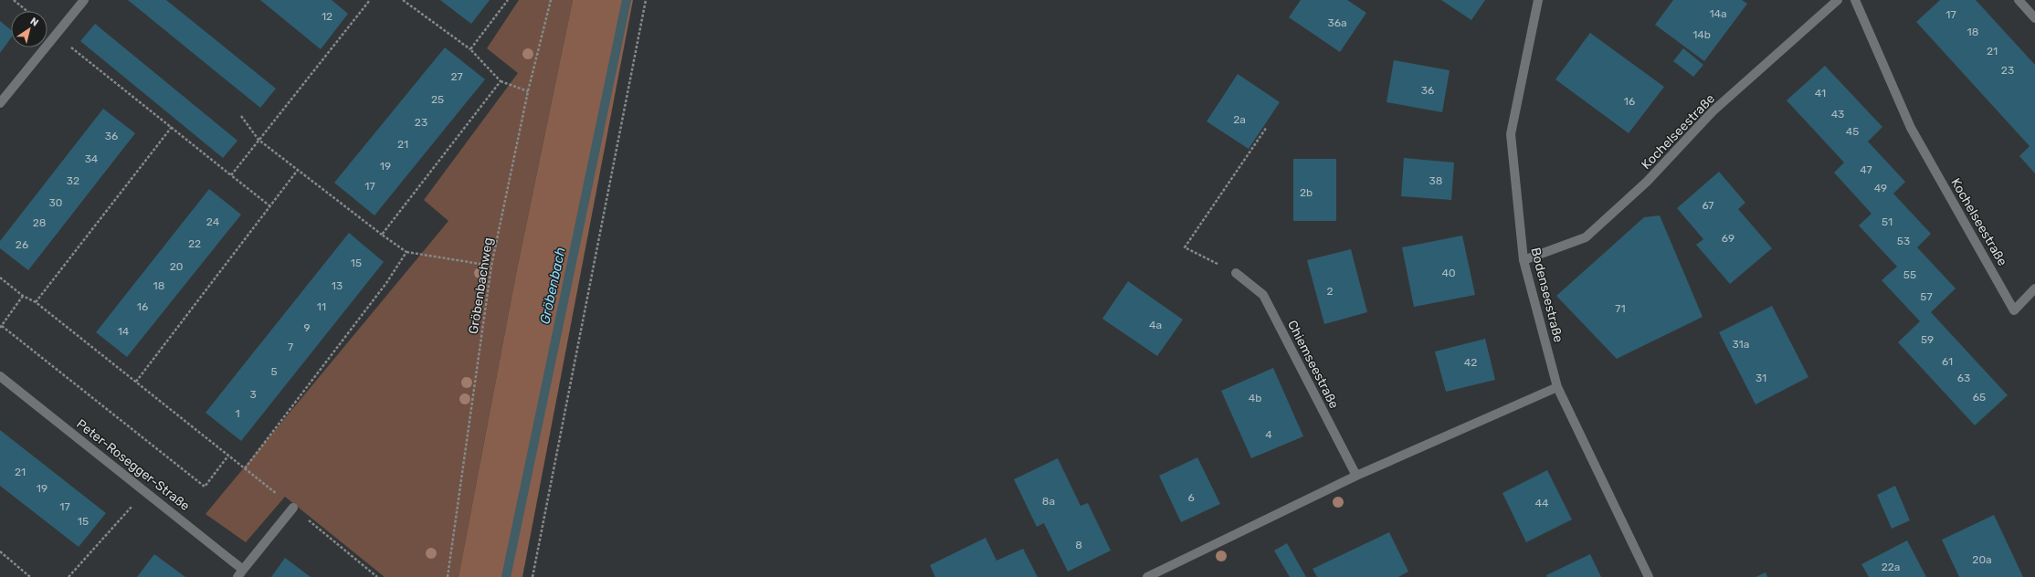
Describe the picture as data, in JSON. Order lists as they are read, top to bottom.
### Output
{
  "streets": {
    "street": [
      "Kochelseestraße",
      "Bodenseestraße",
      "Chiemseestraße",
      "Peter-Rosegger-Straße"
    ],
    "path": ["Gröbenbachweg"]
  },
  "crossings": [
    ["Kochelseestraße", "Bodenseestraße"]
  ],
  "water": ["Gröbenbach"],
  "house_numbers": [
    "14a",
    "17",
    "12",
    "36a",
    "18",
    "14b",
    "21",
    "23",
    "27",
    "36",
    "41",
    "25",
    "16",
    "43",
    "2a",
    "23",
    "45",
    "36",
    "21",
    "34",
    "19",
    "47",
    "32",
    "38",
    "17",
    "49",
    "2b",
    "30",
    "67",
    "24",
    "51",
    "28",
    "69",
    "53",
    "22",
    "26",
    "15",
    "20",
    "40",
    "55",
    "18",
    "13",
    "2",
    "57",
    "16",
    "11",
    "71",
    "4a",
    "9",
    "14",
    "59",
    "31a",
    "7",
    "61",
    "42",
    "5",
    "31",
    "63",
    "3",
    "65",
    "4b",
    "1",
    "4",
    "21",
    "19",
    "6",
    "8a",
    "44",
    "17",
    "15",
    "8",
    "20a",
    "22a"
  ],
  "north": "top right"
}
